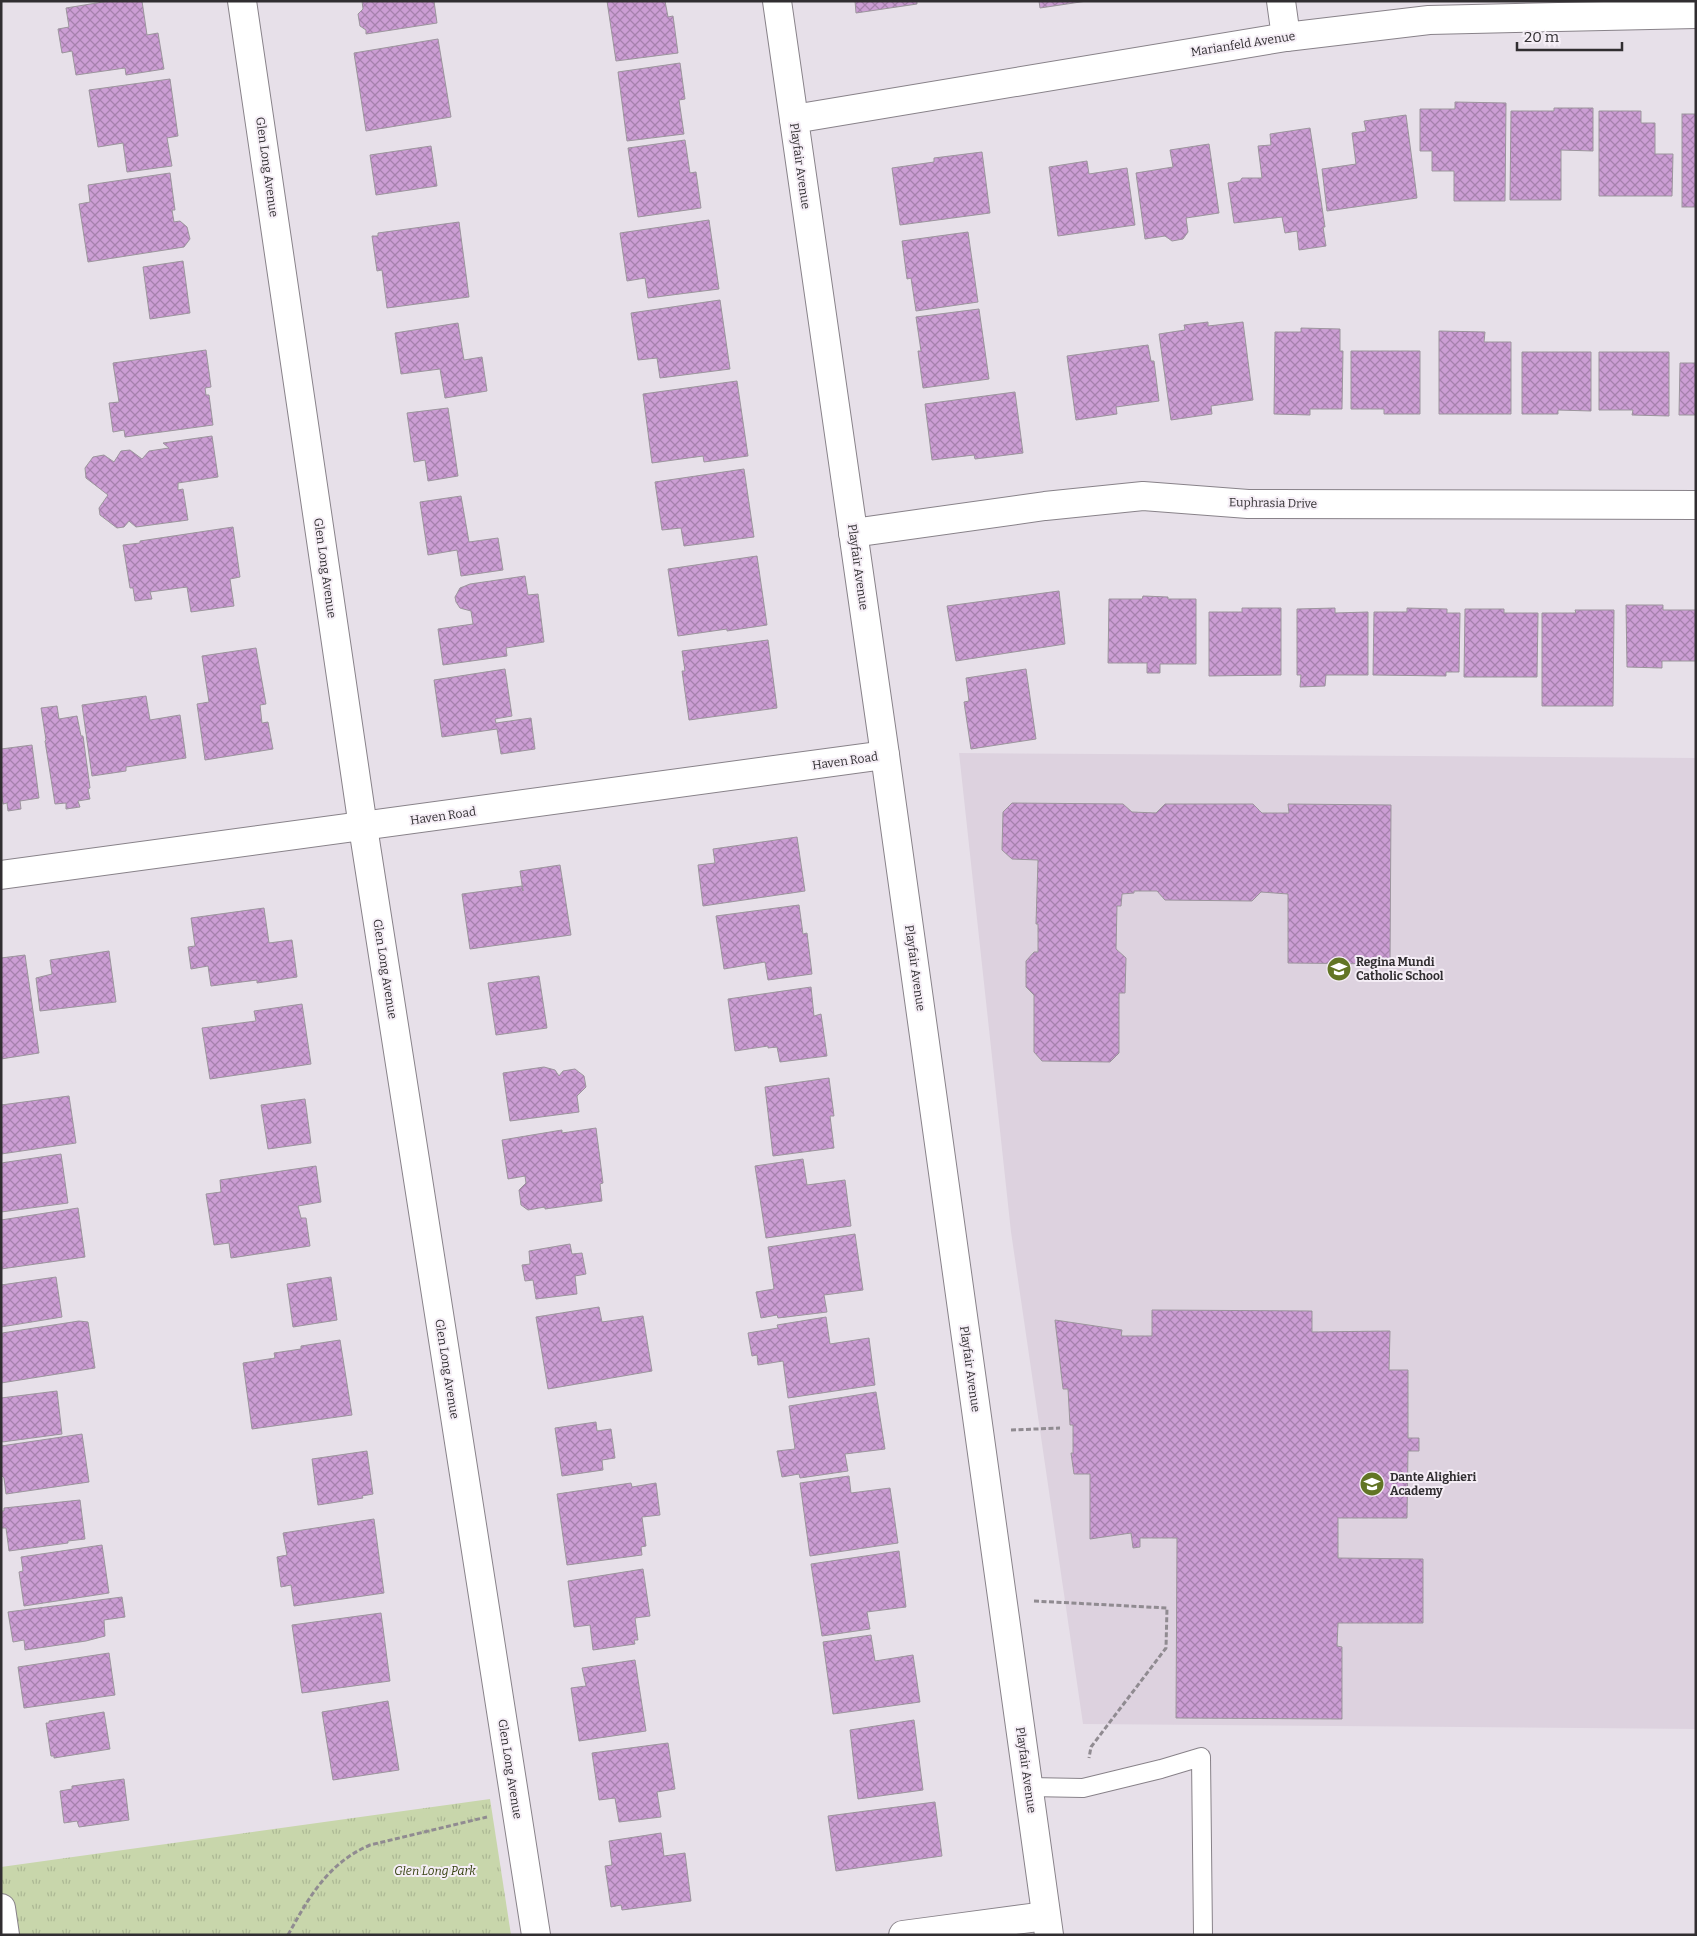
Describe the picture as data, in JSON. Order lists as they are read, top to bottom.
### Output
{
  "streets": {
    "street": [
      "Marianfeld Avenue",
      "Playfair Avenue",
      "Glen Long Avenue",
      "Euphrasia Drive",
      "Haven Road"
    ]
  },
  "crossings": [
    ["Marianfeld Avenue", "Playfair Avenue"],
    ["Playfair Avenue", "Euphrasia Drive"],
    ["Playfair Avenue", "Haven Road"],
    ["Glen Long Avenue", "Haven Road"]
  ],
  "parks": ["Glen Long Park"],
  "places": {
    "school or university": ["Regina Mundi Catholic School", "Dante Alighieri Academy"]
  },
  "scale_bar": "20 m"
}
